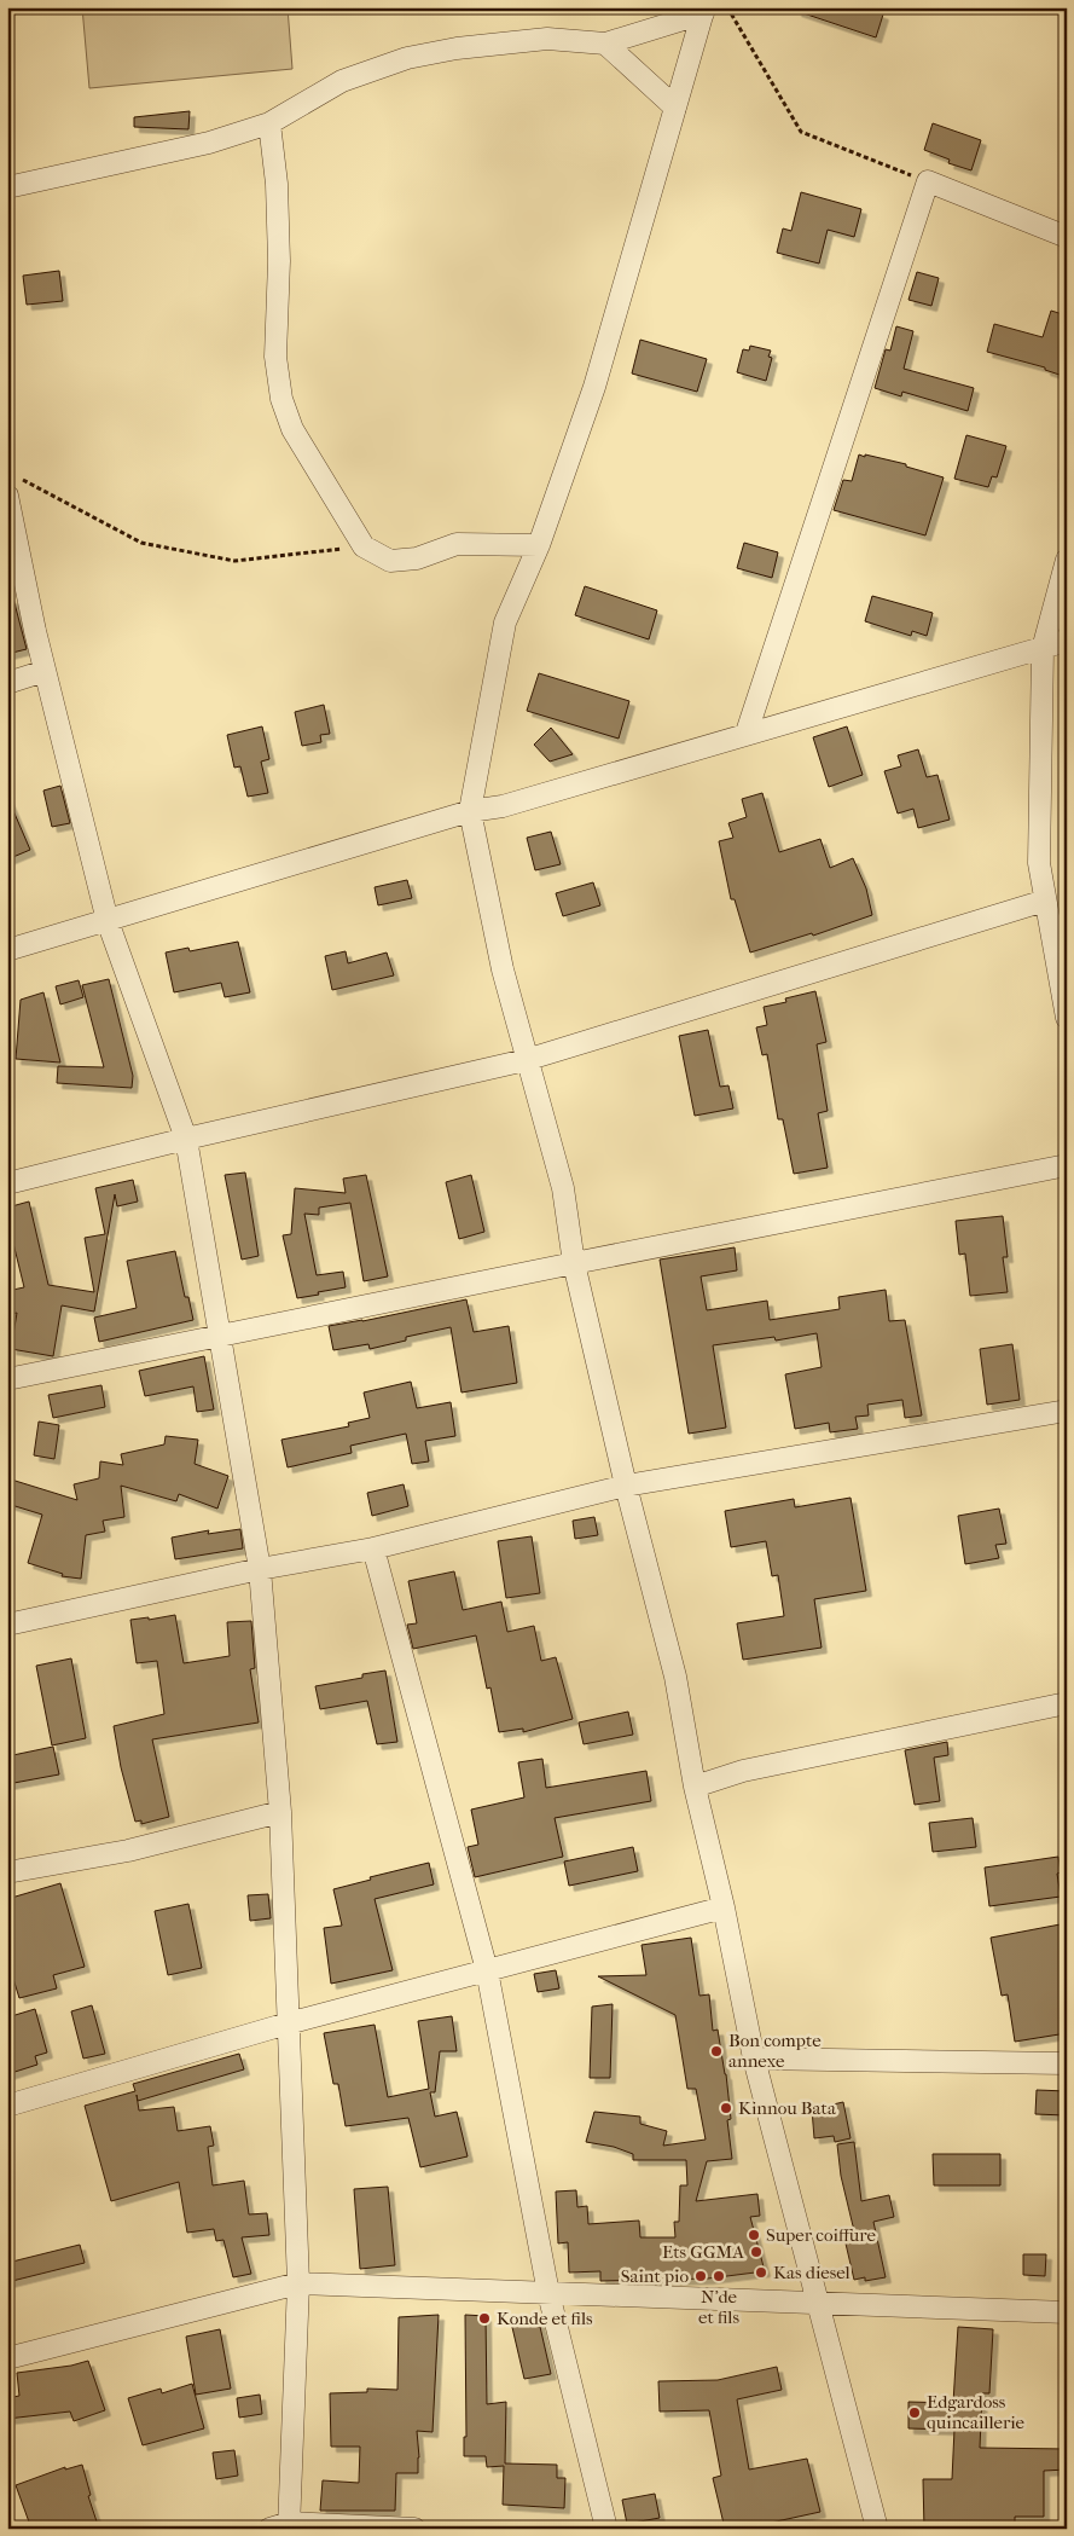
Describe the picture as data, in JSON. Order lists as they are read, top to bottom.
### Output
{
  "places": [
    "Bon compte annexe",
    "Kinnou Bata",
    "Super coiffure",
    "Ets GGMA",
    "Kas diesel",
    "Saint pio",
    "N'de et fils",
    "Konde et fils",
    "Edgardoss quincaillerie"
  ]
}
